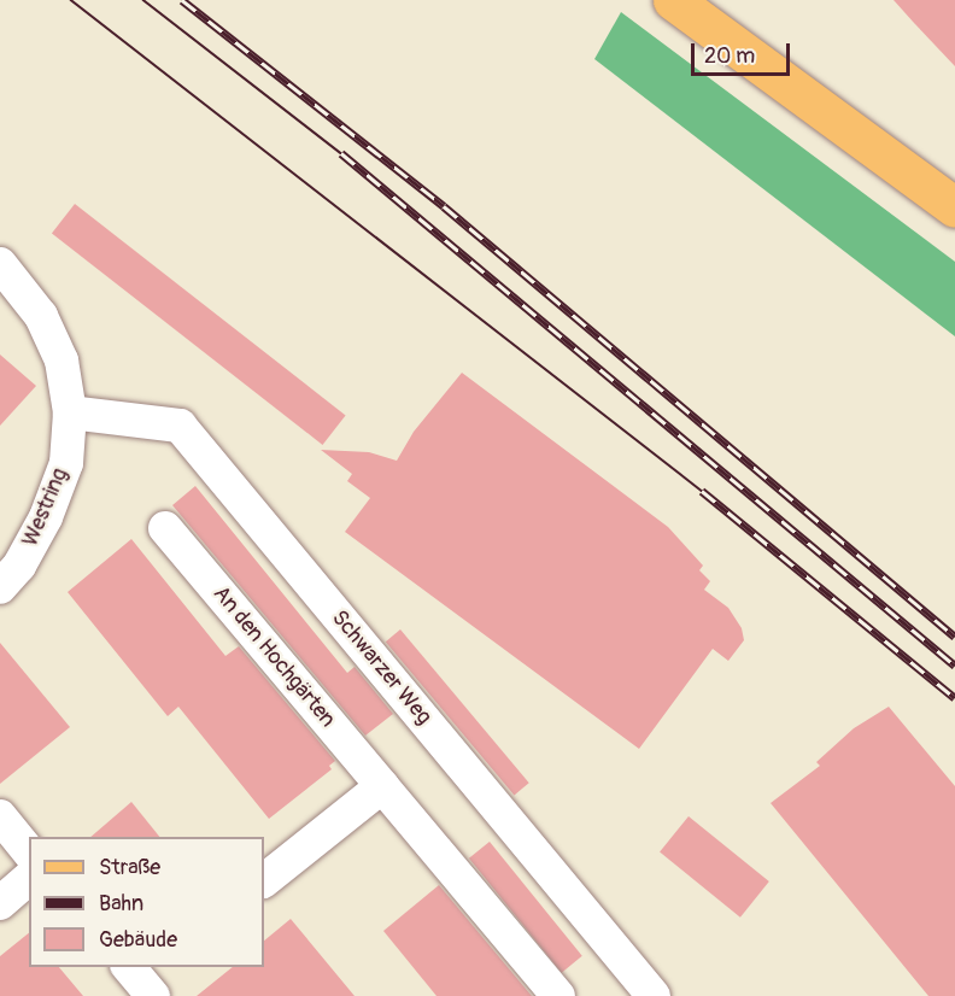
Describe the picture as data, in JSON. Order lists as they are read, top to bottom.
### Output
{
  "streets": {
    "street": ["Westring", "An den Hochgärten", "Schwarzer Weg"]
  },
  "crossings": [
    ["Westring", "Schwarzer Weg"]
  ],
  "legend": ["Straße", "Bahn", "Gebäude"],
  "scale_bar": "20 m"
}
